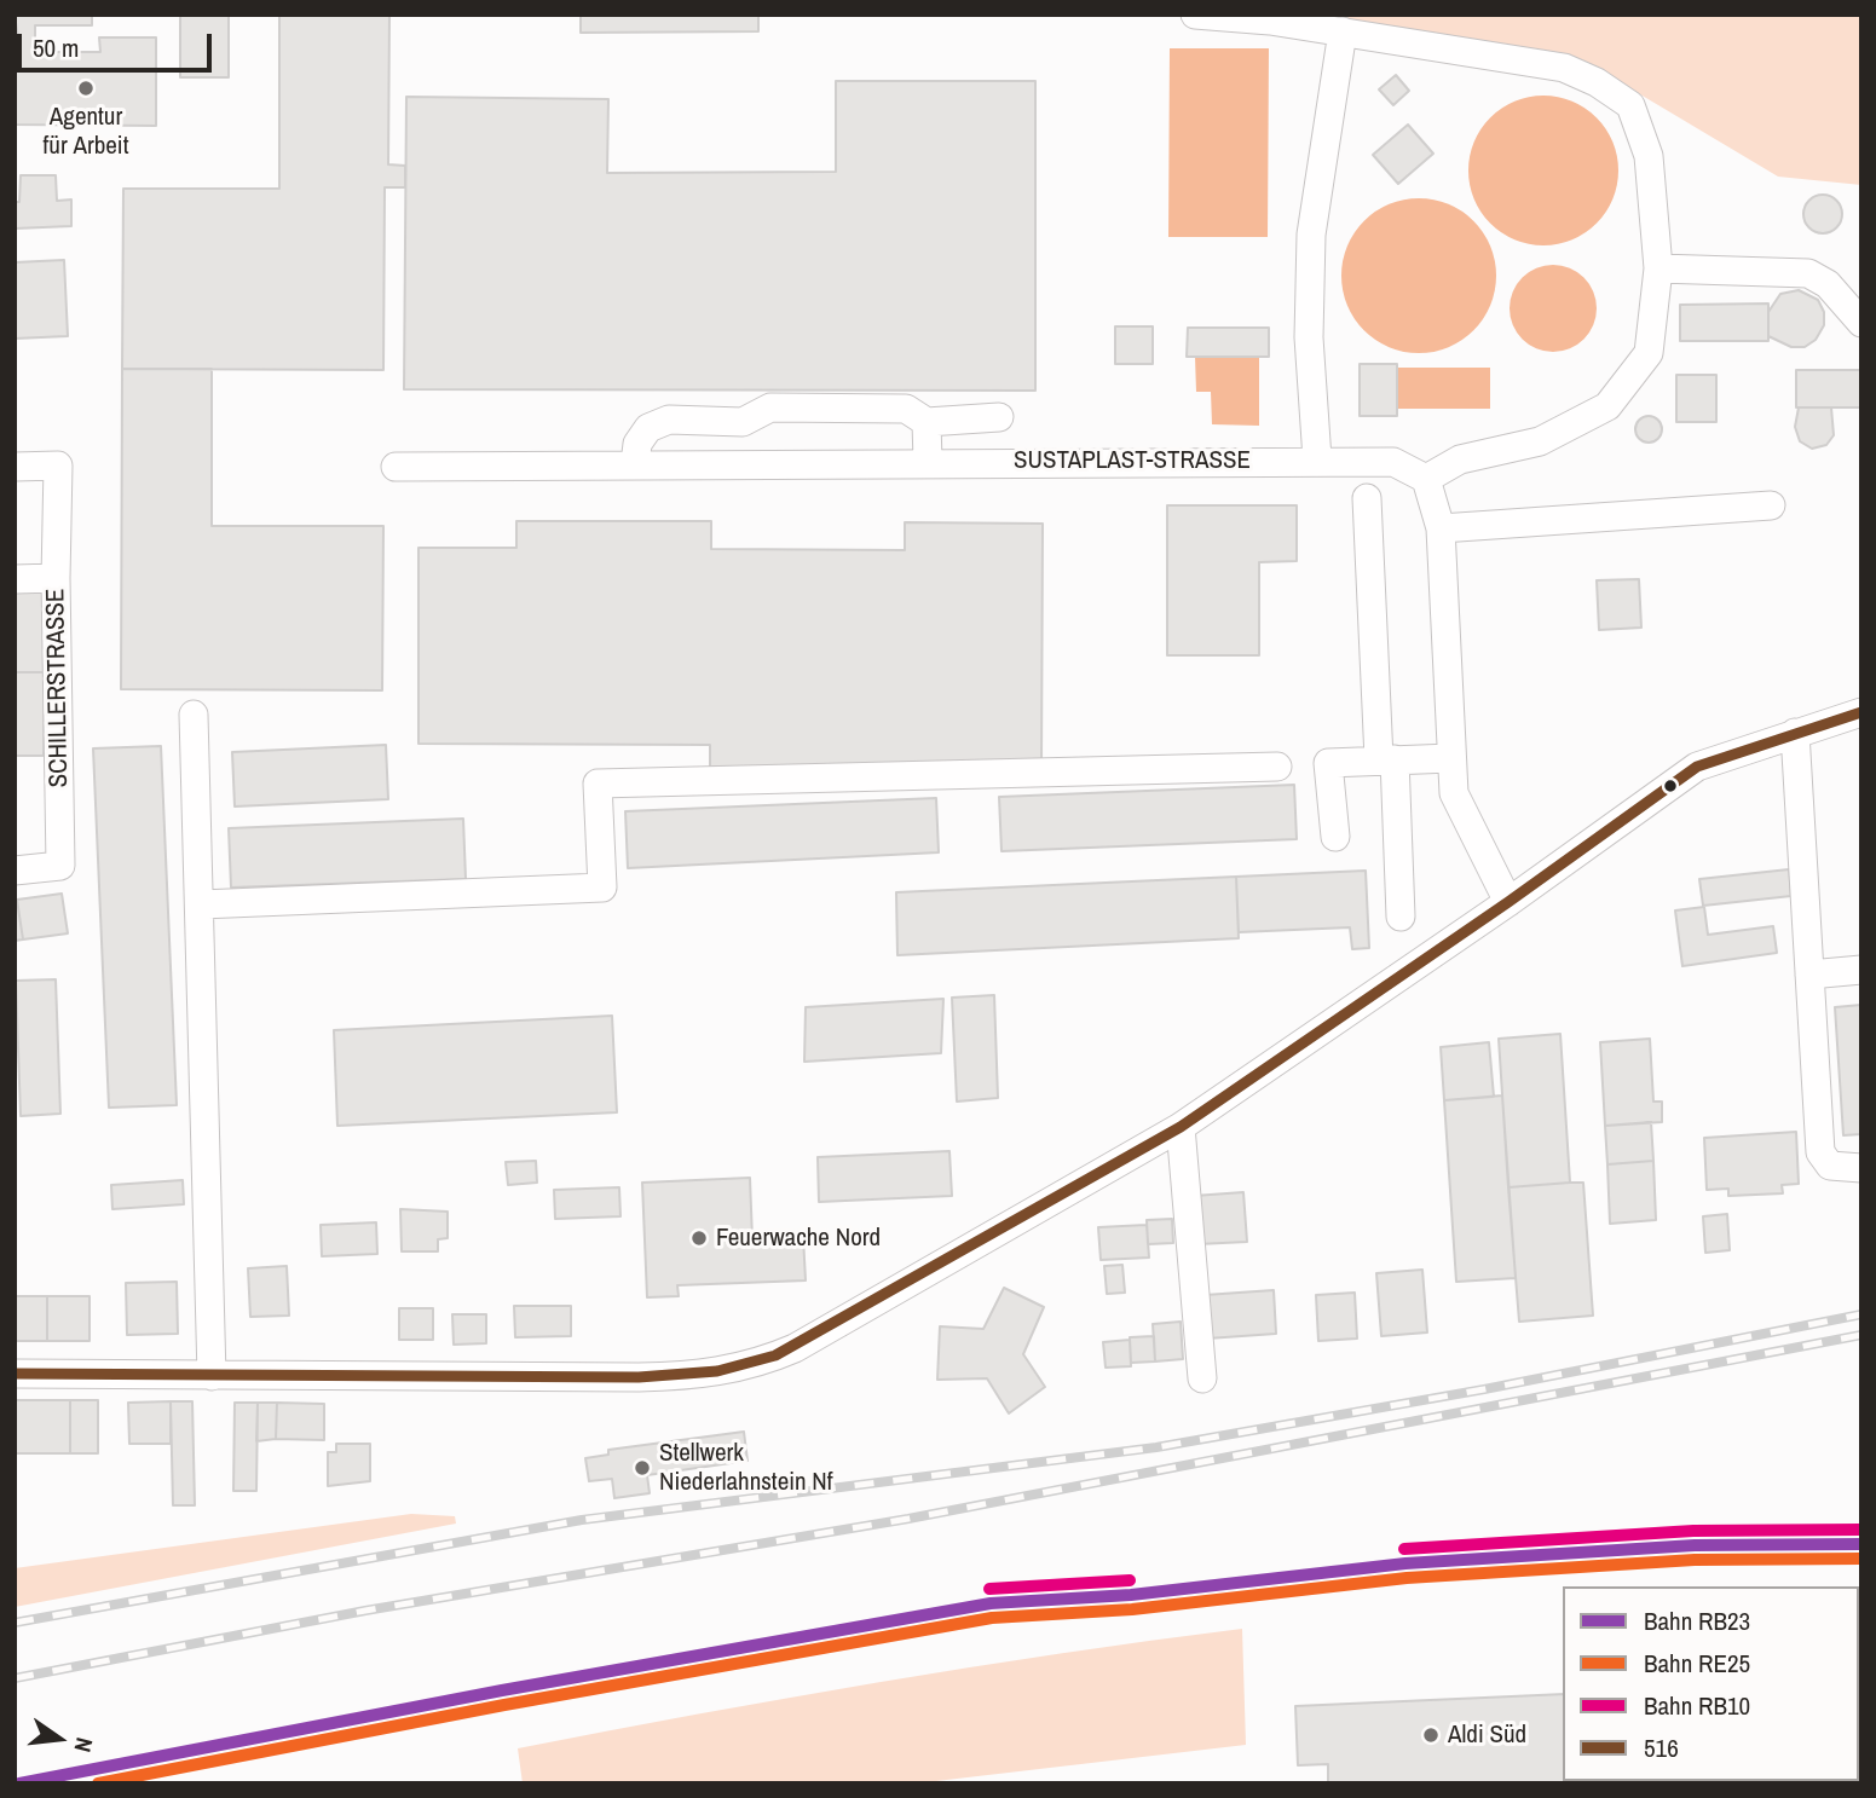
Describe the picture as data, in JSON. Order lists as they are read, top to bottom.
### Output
{
  "streets": {
    "street": ["SUSTAPLAST-STRASSE", "SCHILLERSTRASSE"]
  },
  "places": [
    "Agentur für Arbeit",
    "Feuerwache Nord",
    "Stellwerk Niederlahnstein Nf",
    "Aldi Süd"
  ],
  "lines": [
    "transit line 516",
    "rail line RB10",
    "rail line RB23",
    "rail line RE25"
  ],
  "legend": [
    "Bahn RB23",
    "Bahn RE25",
    "Bahn RB10",
    "516"
  ],
  "scale_bar": "50 m",
  "north": "right"
}
